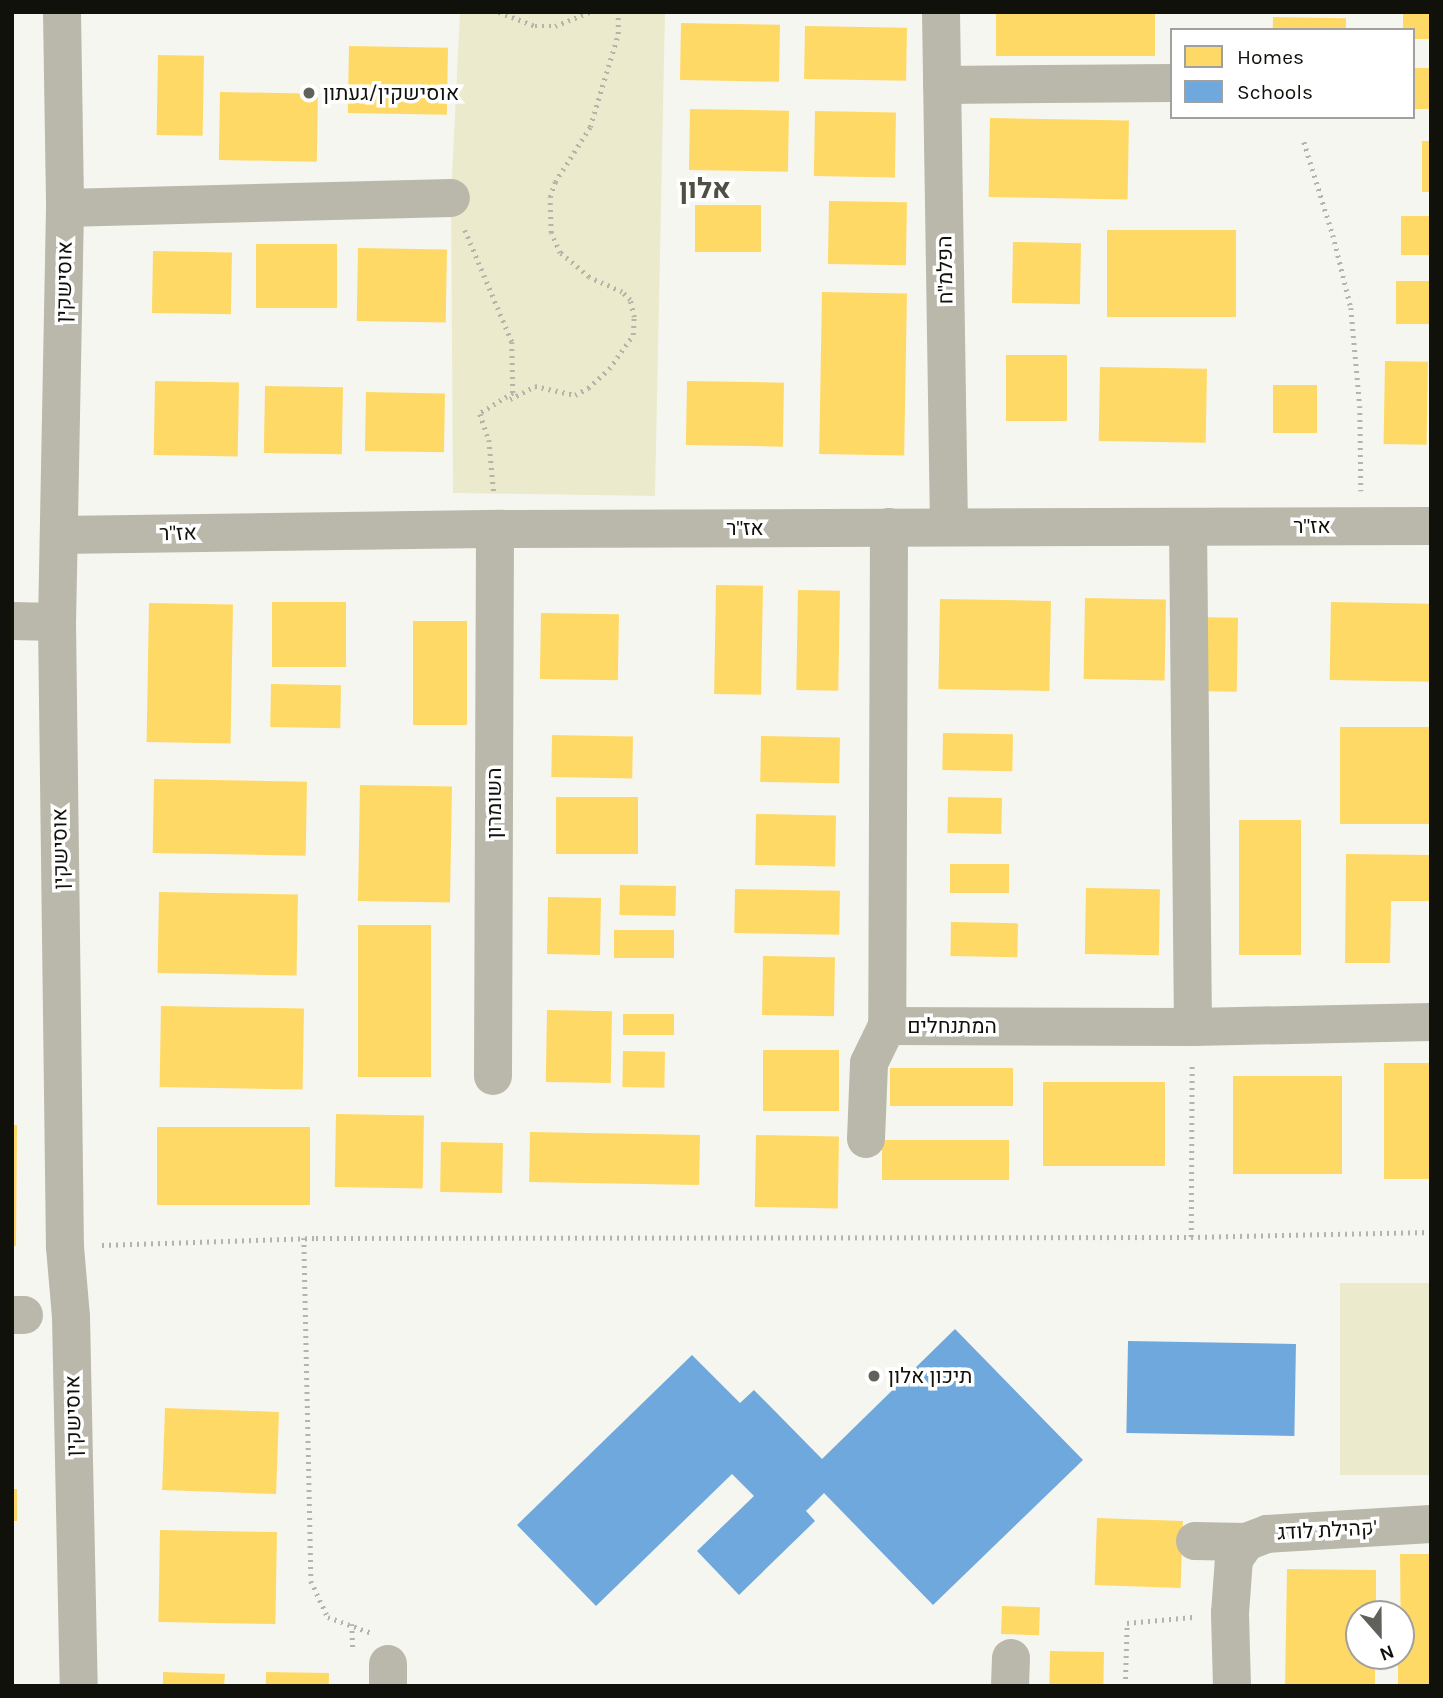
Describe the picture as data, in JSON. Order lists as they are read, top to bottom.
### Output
{
  "streets": {
    "street": [
      "הפלמ\"ח",
      "אוסישקין",
      "אז\"ר",
      "השומרון",
      "המתנחלים",
      "קהילת לודג'"
    ]
  },
  "crossings": [
    ["הפלמ\"ח", "אז\"ר"],
    ["אוסישקין", "אז\"ר"],
    ["אז\"ר", "השומרון"],
    ["אז\"ר", "המתנחלים"]
  ],
  "districts": ["אלון"],
  "places": ["אוסישקין/געתון", "תיכון אלון"],
  "legend": ["Homes", "Schools"],
  "north": "bottom"
}
